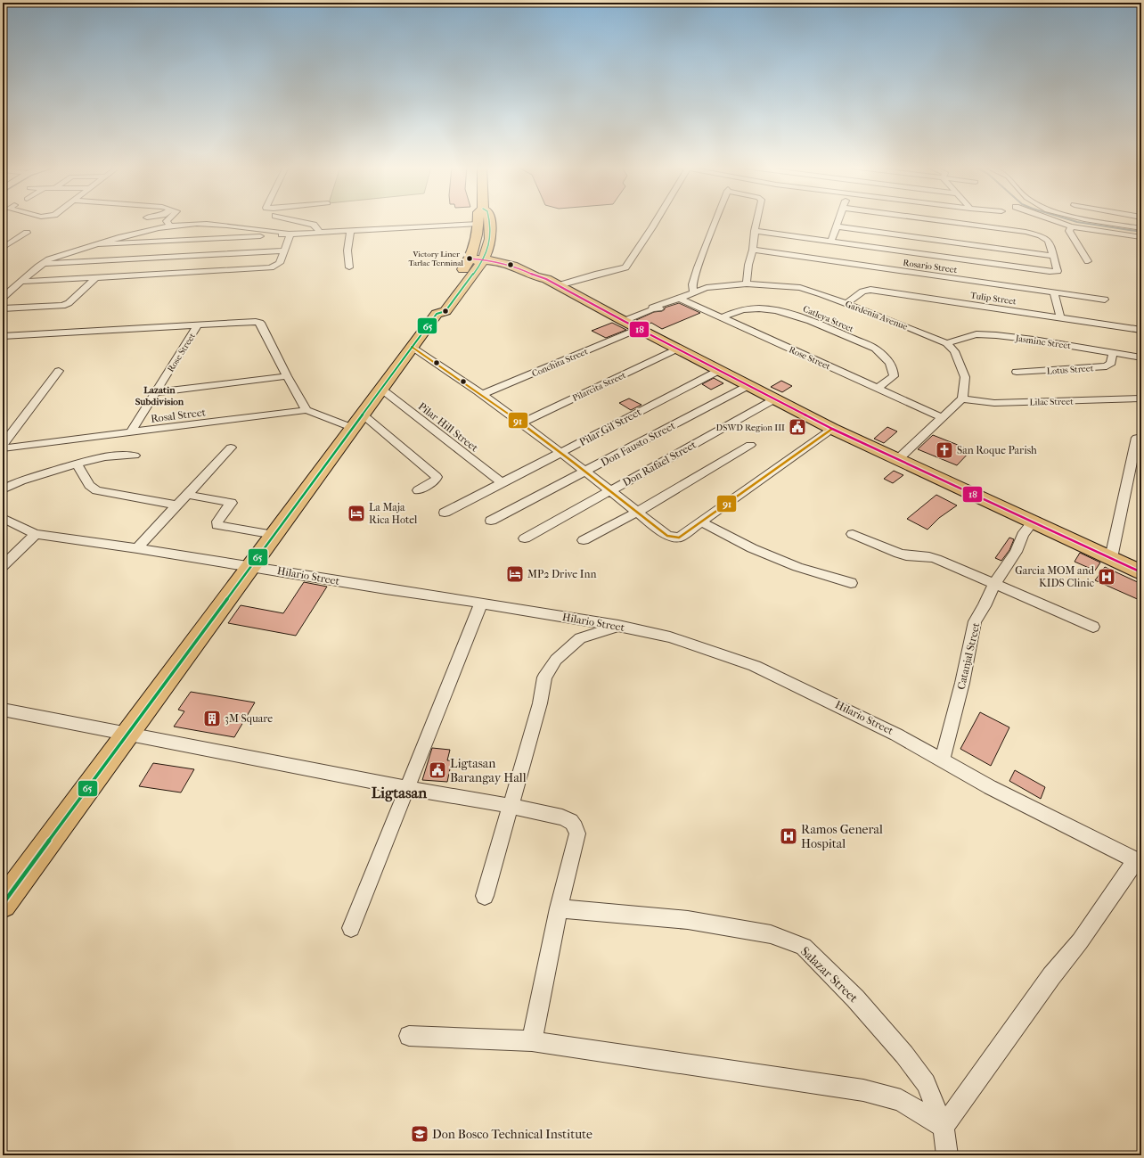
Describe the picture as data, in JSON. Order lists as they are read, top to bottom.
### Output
{
  "streets": {
    "street": [
      "Rosario Street",
      "Tulip Street",
      "Gardenia Avenue",
      "Catleya Street",
      "Jasmine Street",
      "Rose Street",
      "Conchita Street",
      "Lotus Street",
      "Pilarcita Street",
      "Lilac Street",
      "Rosal Street",
      "Pilar Hill Street",
      "Pilar Gil Street",
      "Don Fausto Street",
      "Don Rafael Street",
      "Hilario Street",
      "Catanjal Street",
      "Salazar Street"
    ]
  },
  "crossings": [
    ["Tulip Street", "Gardenia Avenue"],
    ["Gardenia Avenue", "Jasmine Street"],
    ["Gardenia Avenue", "Rose Street"],
    ["Catleya Street", "Rose Street"],
    ["Jasmine Street", "Lotus Street"],
    ["Rose Street", "Rosal Street"],
    ["Pilar Hill Street", "Pilar Gil Street"],
    ["Hilario Street", "Catanjal Street"]
  ],
  "districts": ["Lazatin Subdivision", "Ligtasan"],
  "places": {
    "other": ["Victory Liner - Tarlac Terminal"],
    "public building": ["DSWD Region III", "Ligtasan Barangay Hall"],
    "church": ["San Roque Parish"],
    "hotel": ["La Maja Rica Hotel", "MP2 Drive Inn"],
    "hospital": ["Garcia MOM and KIDS Clinic", "Ramos General Hospital"],
    "building": ["3M Square"],
    "school or university": ["Don Bosco Technical Institute"]
  },
  "lines": ["transit line 65", "transit line 18", "transit line 91"]
}
